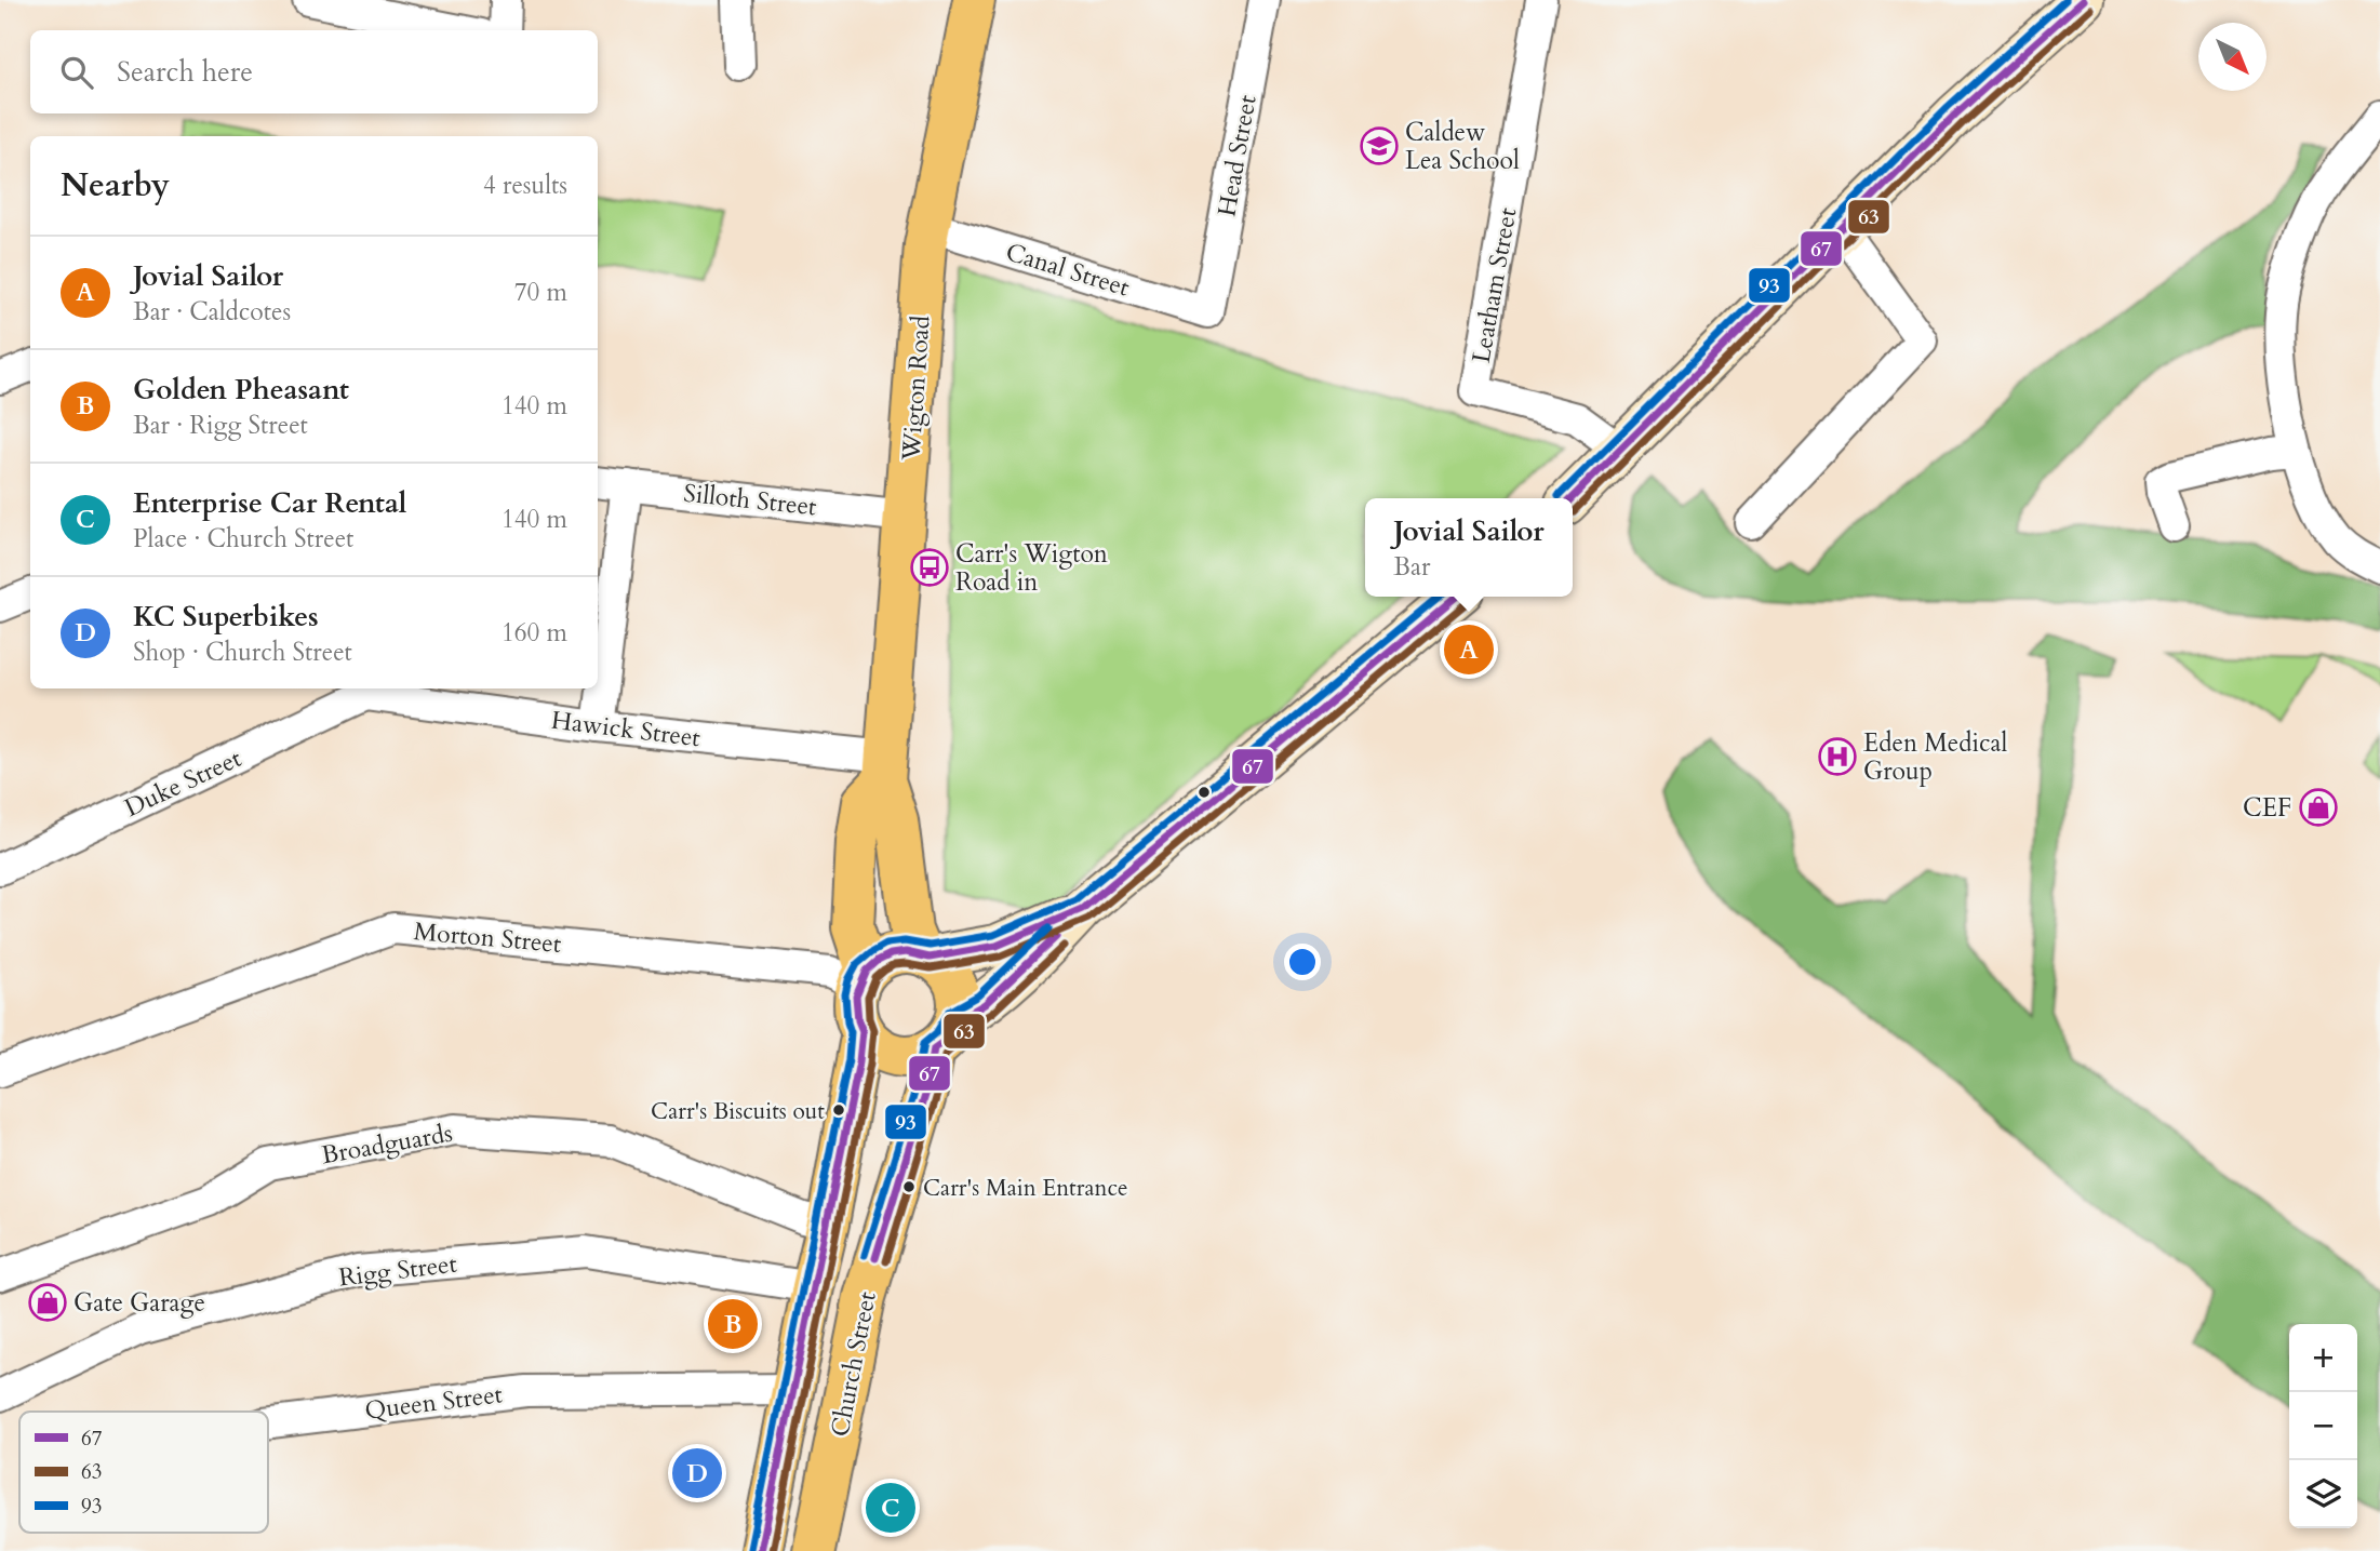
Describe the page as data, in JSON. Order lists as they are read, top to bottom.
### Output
{
  "streets": {
    "main road": ["Wigton Road", "Church Street"],
    "street": [
      "Head Street",
      "Canal Street",
      "Leatham Street",
      "Silloth Street",
      "Hawick Street",
      "Duke Street",
      "Morton Street",
      "Broadguards",
      "Rigg Street",
      "Queen Street"
    ]
  },
  "crossings": [
    ["Head Street", "Canal Street"],
    ["Canal Street", "Wigton Road"],
    ["Wigton Road", "Silloth Street"],
    ["Wigton Road", "Hawick Street"],
    ["Wigton Road", "Morton Street"],
    ["Wigton Road", "Church Street"],
    ["Hawick Street", "Duke Street"],
    ["Morton Street", "Church Street"]
  ],
  "places": {
    "school or university": ["Caldew Lea School"],
    "bus stop": ["Carr's Wigton Road in"],
    "hospital": ["Eden Medical Group"],
    "shop": ["CEF", "Gate Garage"],
    "other": ["Carr's Biscuits out", "Carr's Main Entrance"]
  },
  "lines": ["transit line 67", "transit line 93", "transit line 63"],
  "legend": ["67", "63", "93"],
  "north": "bottom right",
  "page": {
    "search": "Search here",
    "heading": ["Nearby", "4 results"],
    "list": [
      {
        "mark": "A",
        "name": "Jovial Sailor",
        "note": "Bar · Caldcotes",
        "value": "70 m"
      },
      {
        "mark": "B",
        "name": "Golden Pheasant",
        "note": "Bar · Rigg Street",
        "value": "140 m"
      },
      {
        "mark": "C",
        "name": "Enterprise Car Rental",
        "note": "Place · Church Street",
        "value": "140 m"
      },
      {
        "mark": "D",
        "name": "KC Superbikes",
        "note": "Shop · Church Street",
        "value": "160 m"
      }
    ],
    "popup": ["Jovial Sailor", "Bar"],
    "pins": [
      "A",
      "B",
      "D",
      "C"
    ],
    "map_buttons": ["+", "−"]
  }
}
